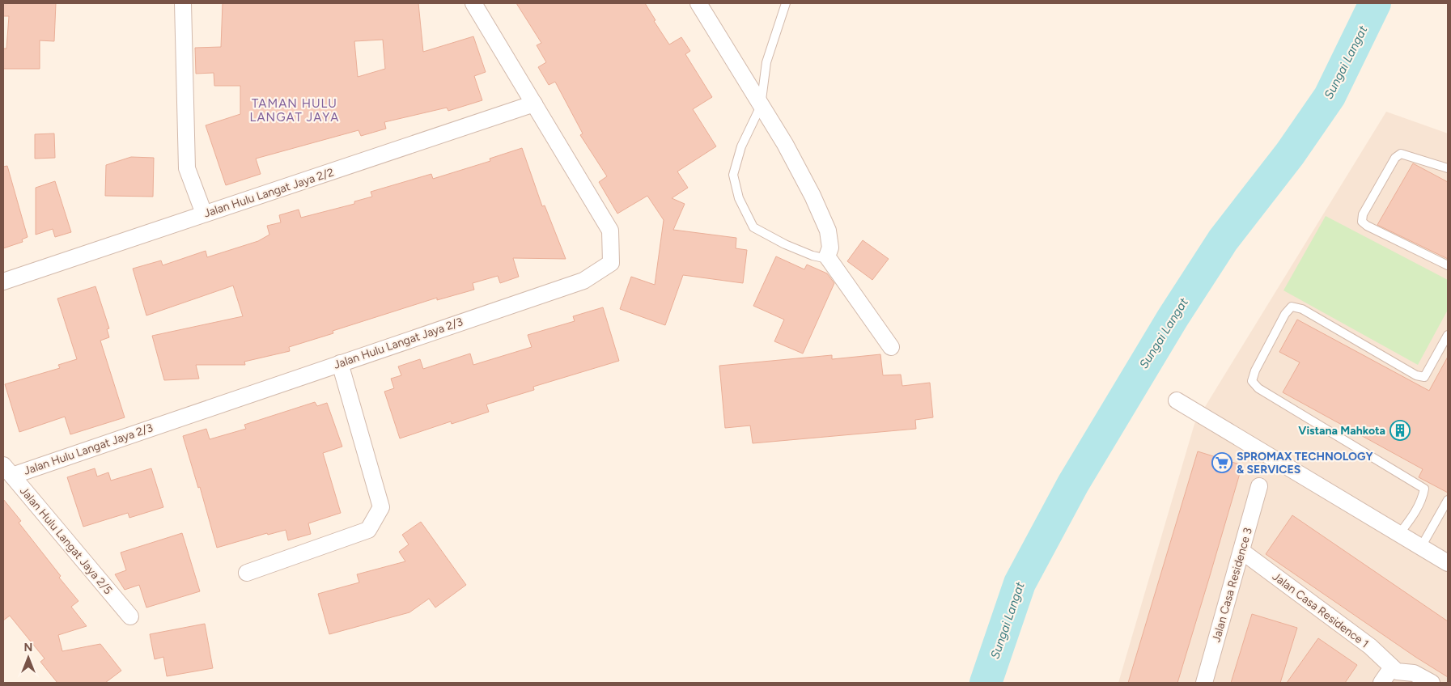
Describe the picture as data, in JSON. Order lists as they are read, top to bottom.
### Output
{
  "streets": {
    "street": [
      "Jalan Hulu Langat Jaya 2/2",
      "Jalan Hulu Langat Jaya 2/3",
      "Jalan Hulu Langat Jaya 2/5",
      "Jalan Casa Residence 3",
      "Jalan Casa Residence 1"
    ]
  },
  "crossings": [
    ["Jalan Hulu Langat Jaya 2/2", "Jalan Hulu Langat Jaya 2/3"],
    ["Jalan Hulu Langat Jaya 2/3", "Jalan Hulu Langat Jaya 2/5"],
    ["Jalan Casa Residence 3", "Jalan Casa Residence 1"]
  ],
  "districts": ["TAMAN HULU LANGAT JAYA"],
  "water": ["Sungai Langat"],
  "places": {
    "building": ["Vistana Mahkota"],
    "supermarket": ["SPROMAX TECHNOLOGY & SERVICES"]
  },
  "north": "top"
}
